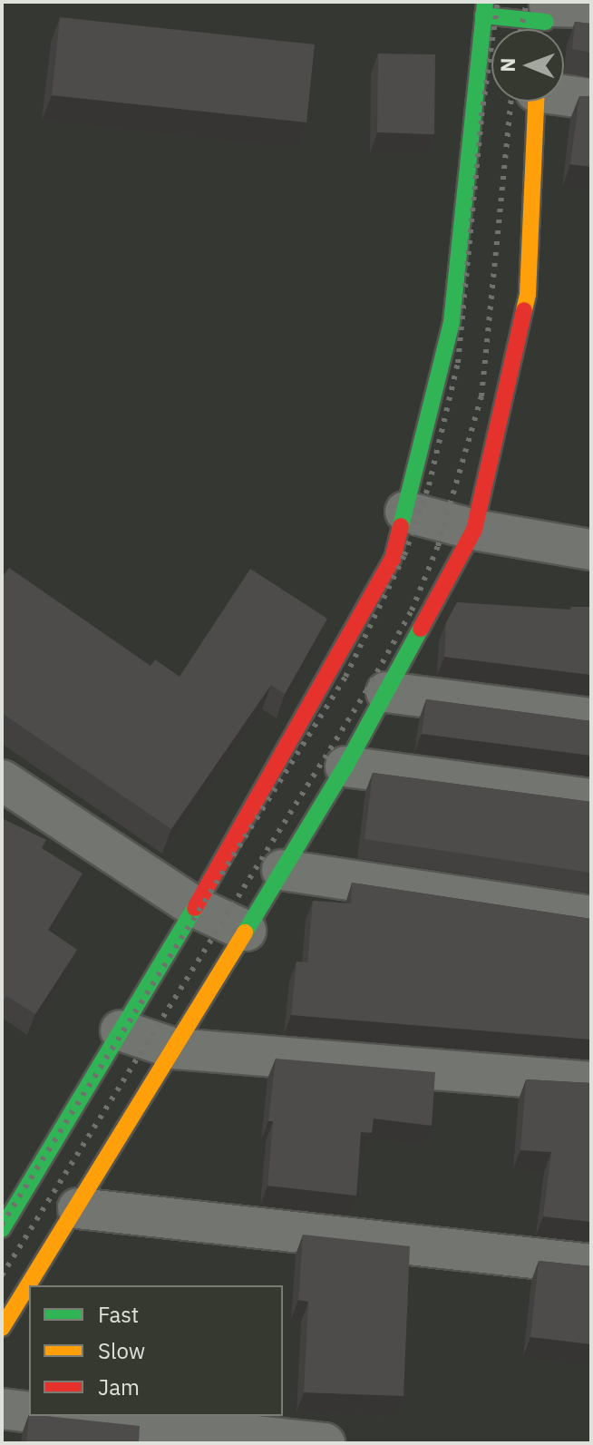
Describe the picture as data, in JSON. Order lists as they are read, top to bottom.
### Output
{
  "legend": ["Fast", "Slow", "Jam"],
  "north": "left"
}
